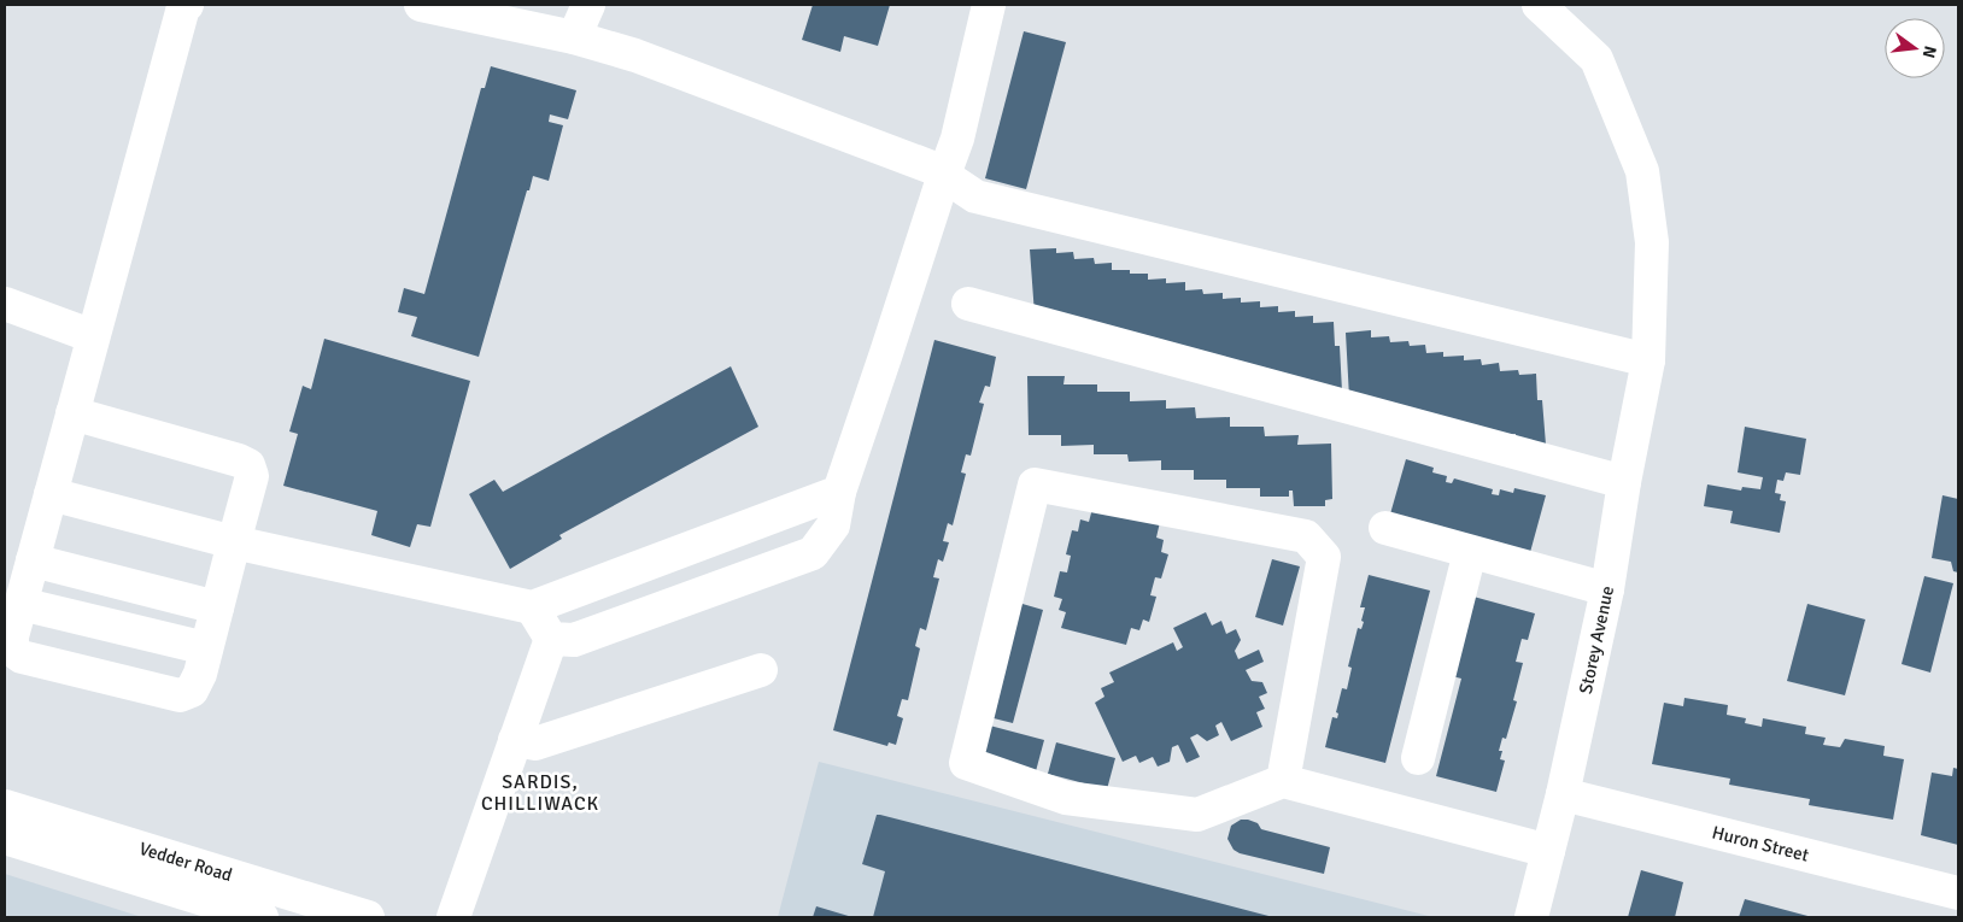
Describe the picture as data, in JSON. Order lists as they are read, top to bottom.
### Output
{
  "streets": {
    "street": ["Storey Avenue", "Huron Street", "Vedder Road"]
  },
  "crossings": [
    ["Storey Avenue", "Huron Street"]
  ],
  "districts": ["SARDIS, CHILLIWACK"],
  "north": "right"
}
